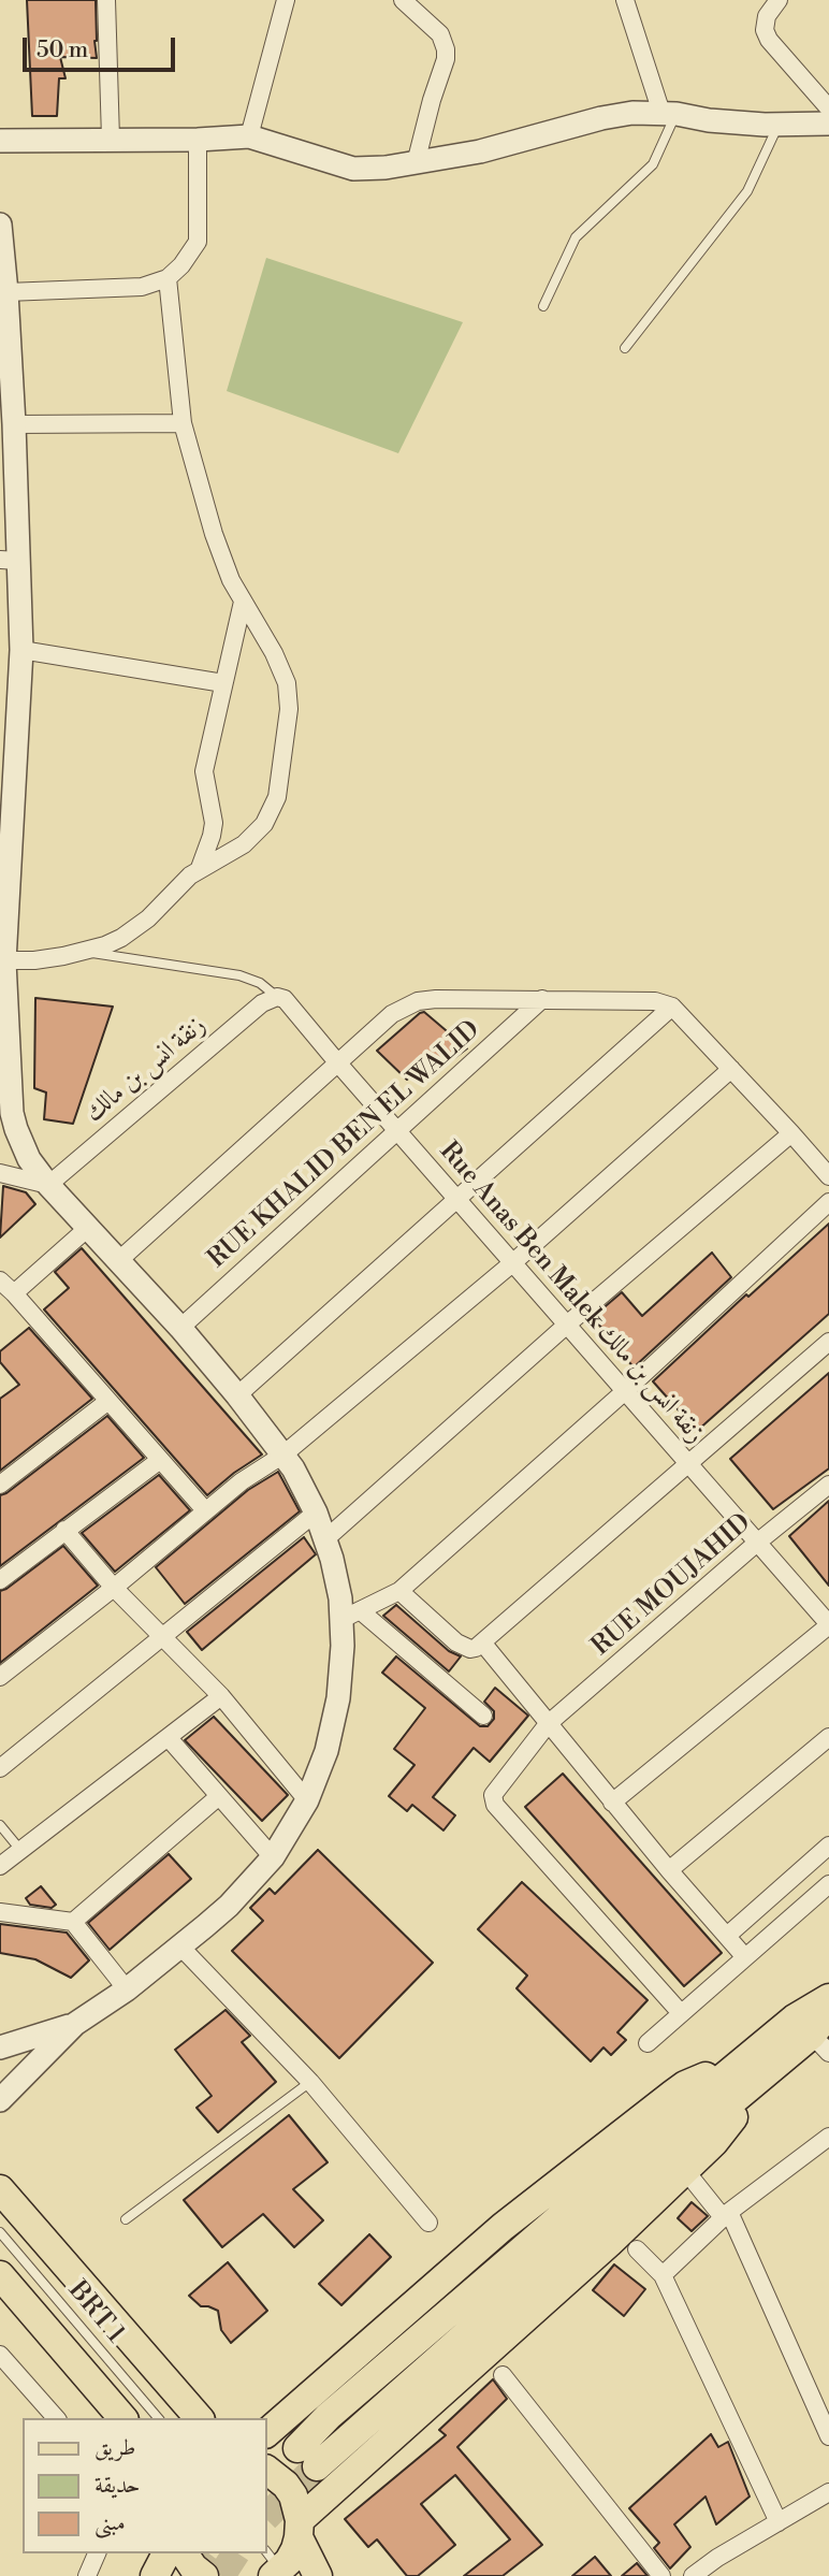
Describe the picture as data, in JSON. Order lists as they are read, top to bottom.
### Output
{
  "streets": {
    "street": [
      "زنقة انس بن مالك",
      "RUE KHALID BEN EL WALID",
      "Rue Anas Ben Malek زنقة انس بن مالك",
      "RUE MOUJAHID"
    ],
    "lane": ["BRT 1"]
  },
  "crossings": [
    ["زنقة انس بن مالك", "Rue Anas Ben Malek زنقة انس بن مالك"],
    ["RUE KHALID BEN EL WALID", "Rue Anas Ben Malek زنقة انس بن مالك"],
    ["Rue Anas Ben Malek زنقة انس بن مالك", "RUE MOUJAHID"]
  ],
  "legend": ["طريق", "حديقة", "مبنى"],
  "scale_bar": "50 m"
}
